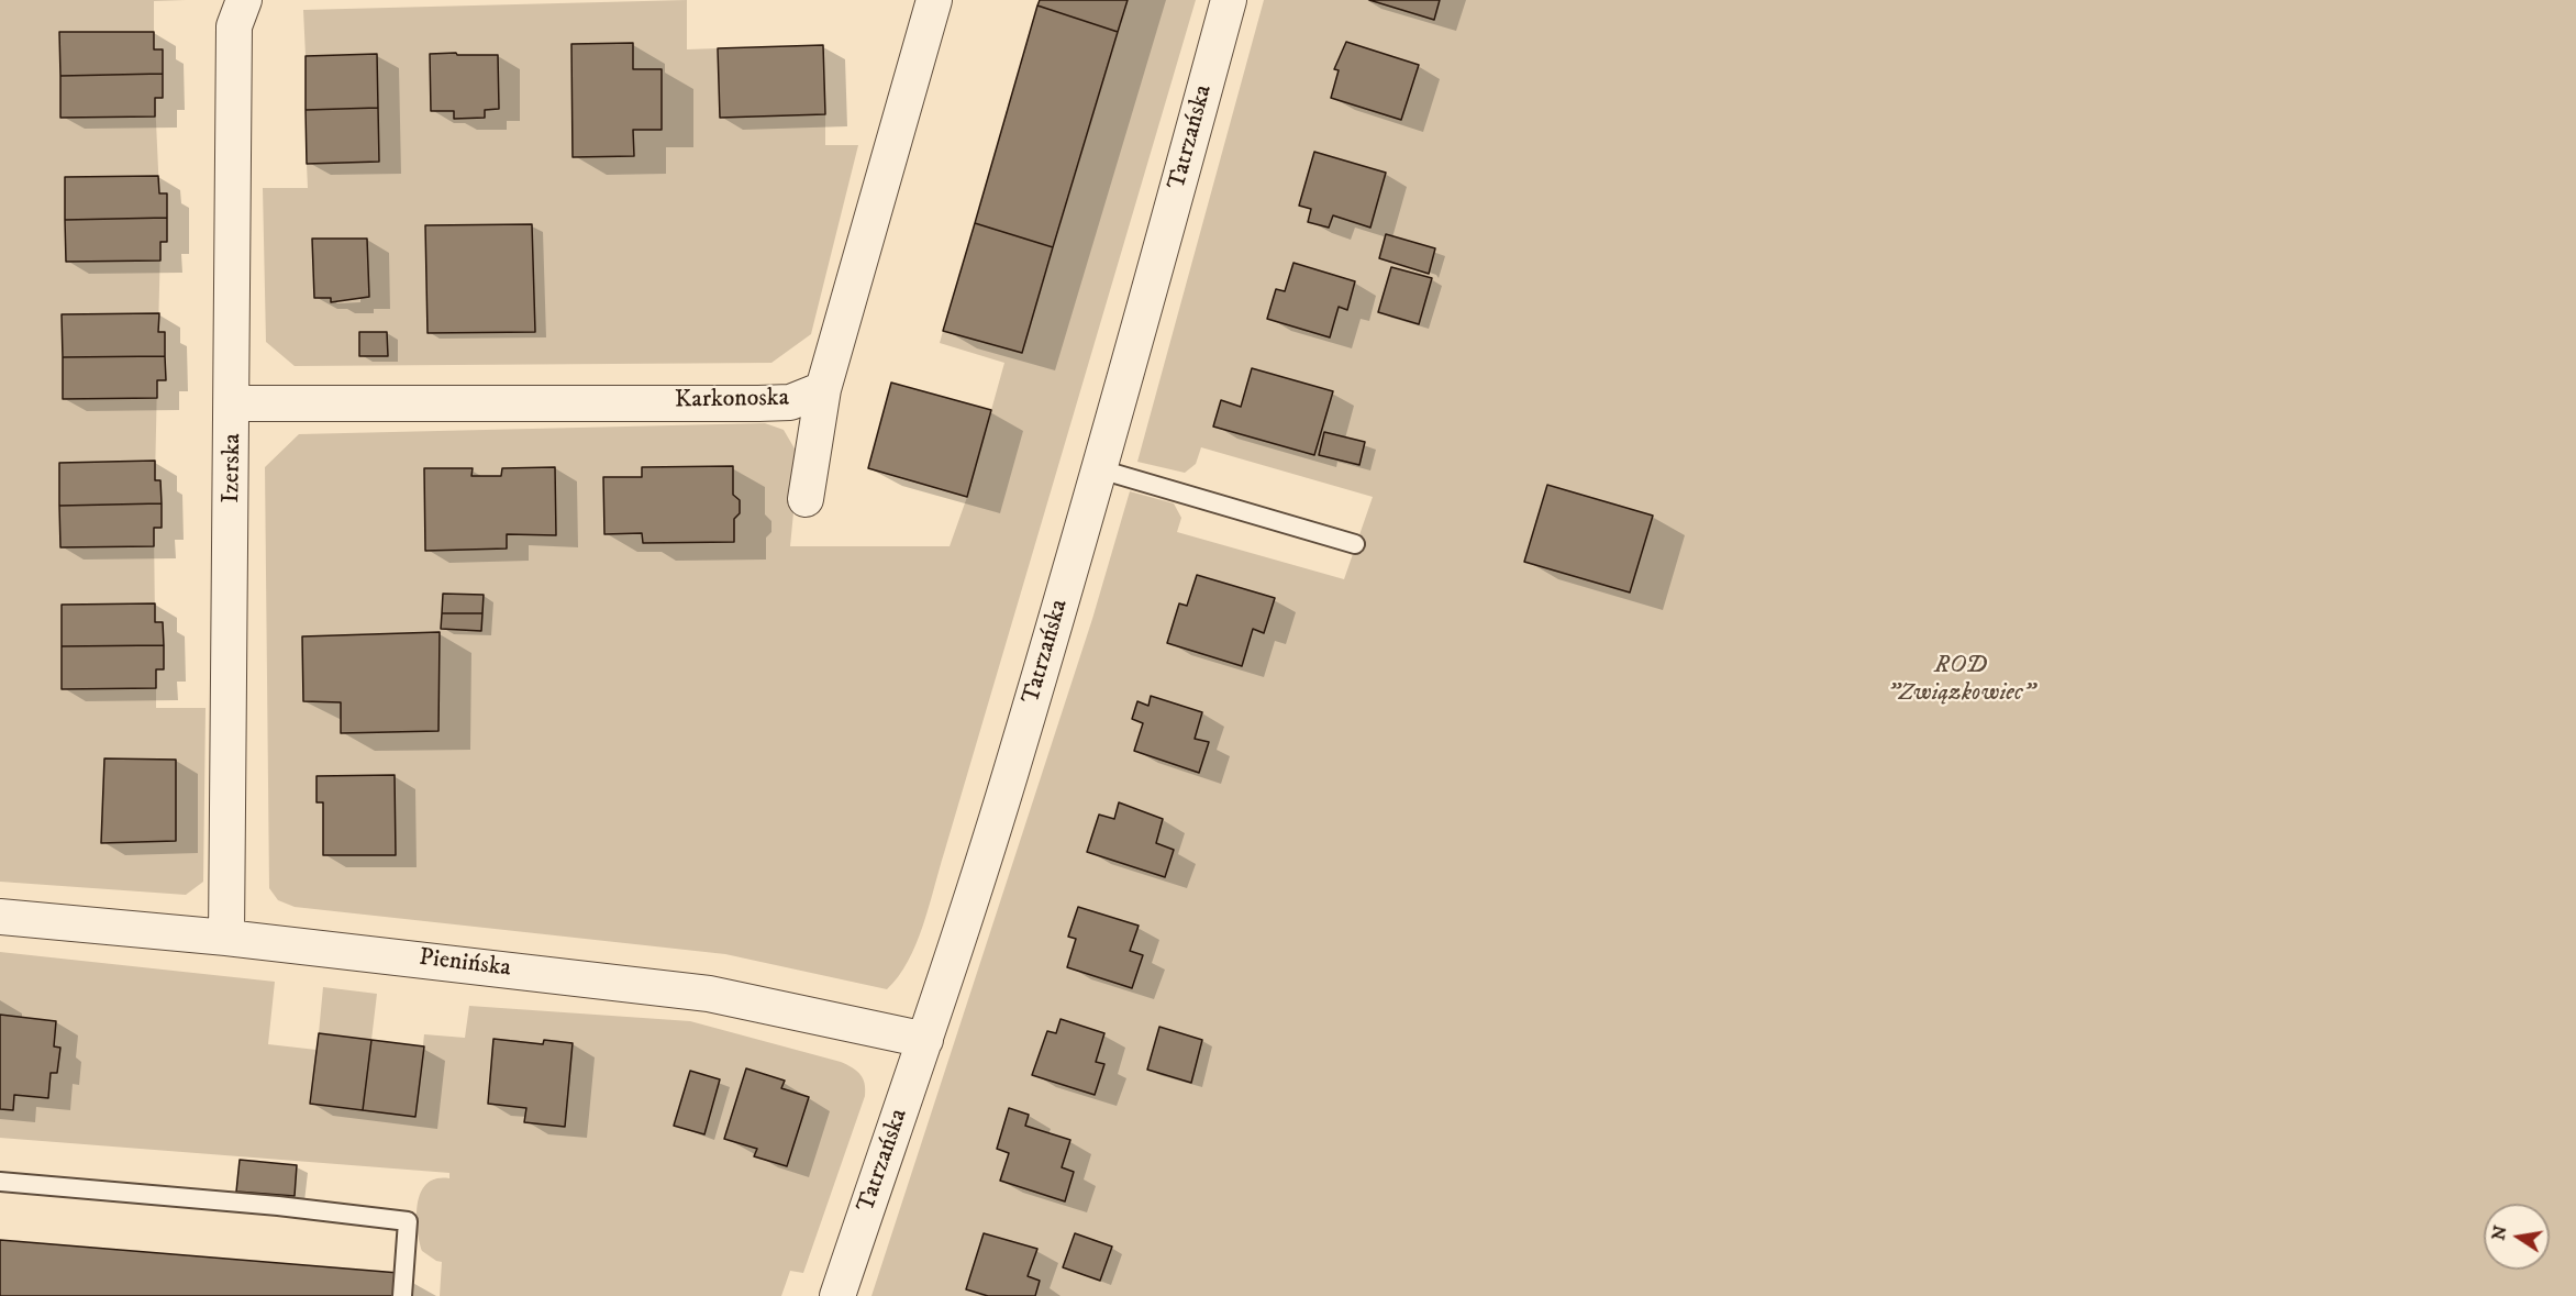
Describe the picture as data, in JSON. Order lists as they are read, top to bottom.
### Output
{
  "streets": {
    "street": [
      "Tatrzańska",
      "Karkonoska",
      "Izerska",
      "Pienińska"
    ]
  },
  "crossings": [
    ["Tatrzańska", "Pienińska"],
    ["Karkonoska", "Izerska"],
    ["Izerska", "Pienińska"]
  ],
  "parks": ["ROD \"Związkowiec\""],
  "north": "left"
}
